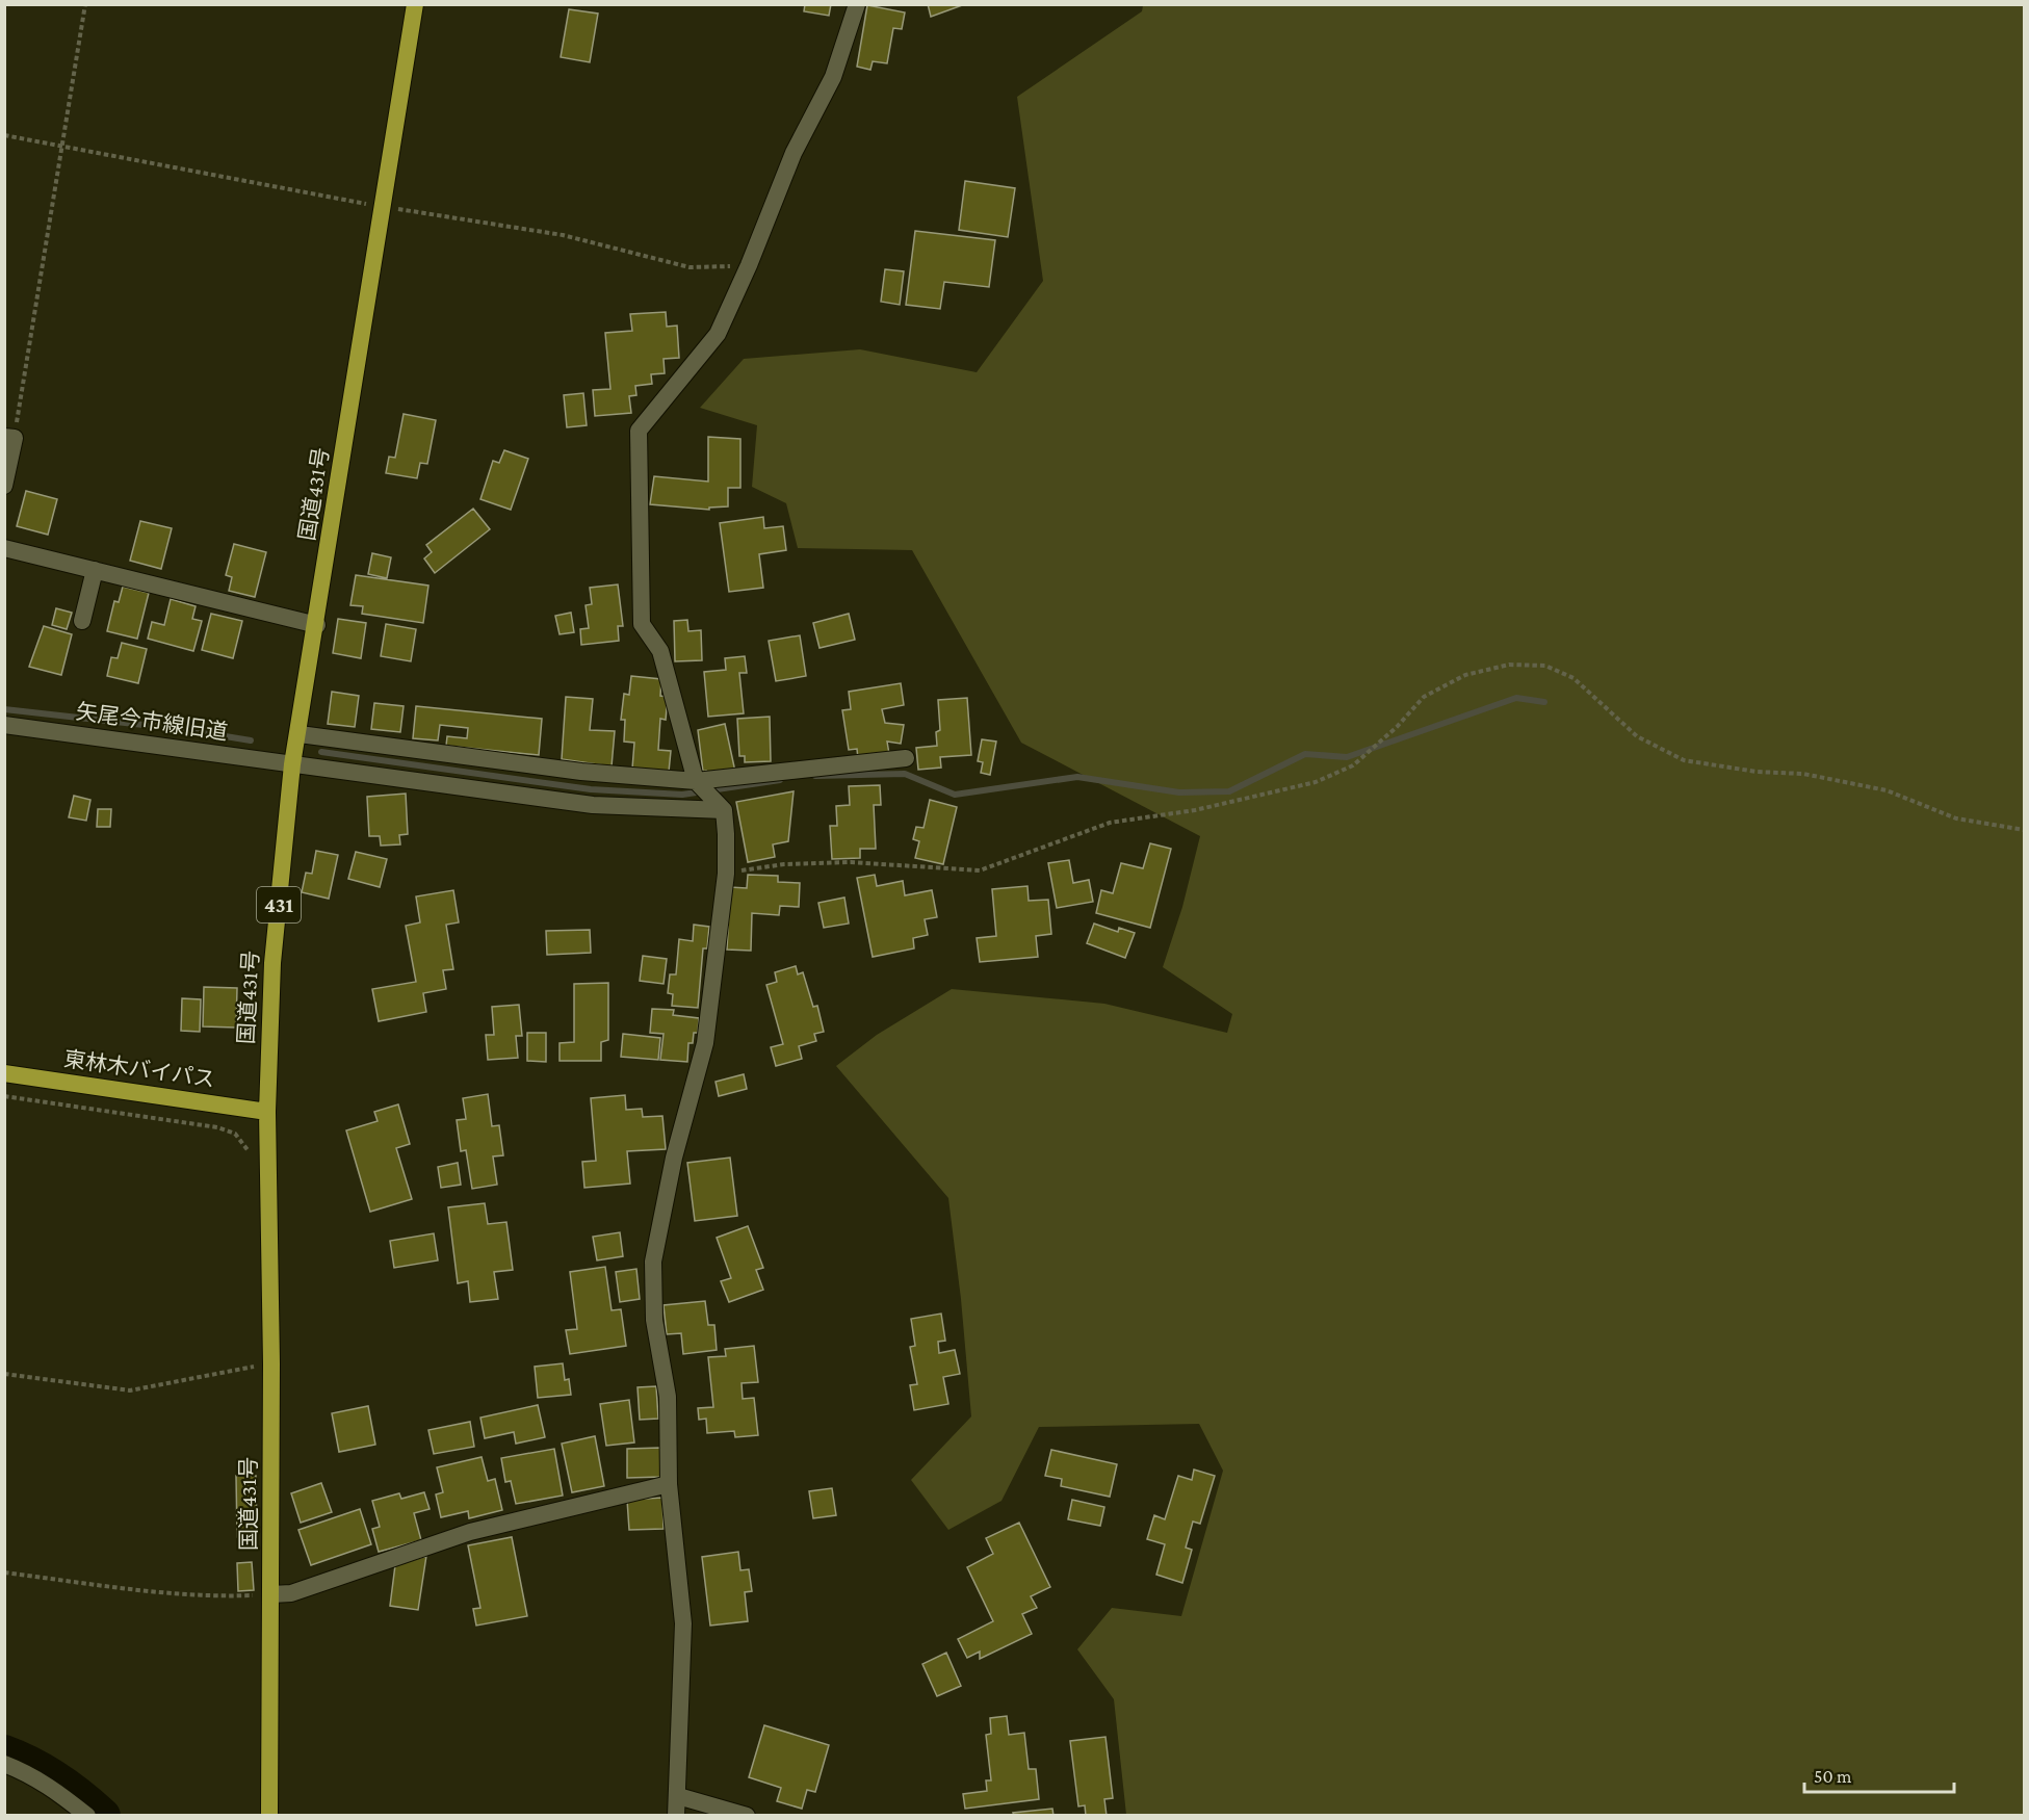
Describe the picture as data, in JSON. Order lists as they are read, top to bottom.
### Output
{
  "streets": {
    "highway": ["国道431号", "431", "東林木バイパス"],
    "street": ["矢尾今市線旧道"]
  },
  "crossings": [
    ["国道431号", "矢尾今市線旧道"],
    ["国道431号", "東林木バイパス"]
  ],
  "scale_bar": "50 m"
}
